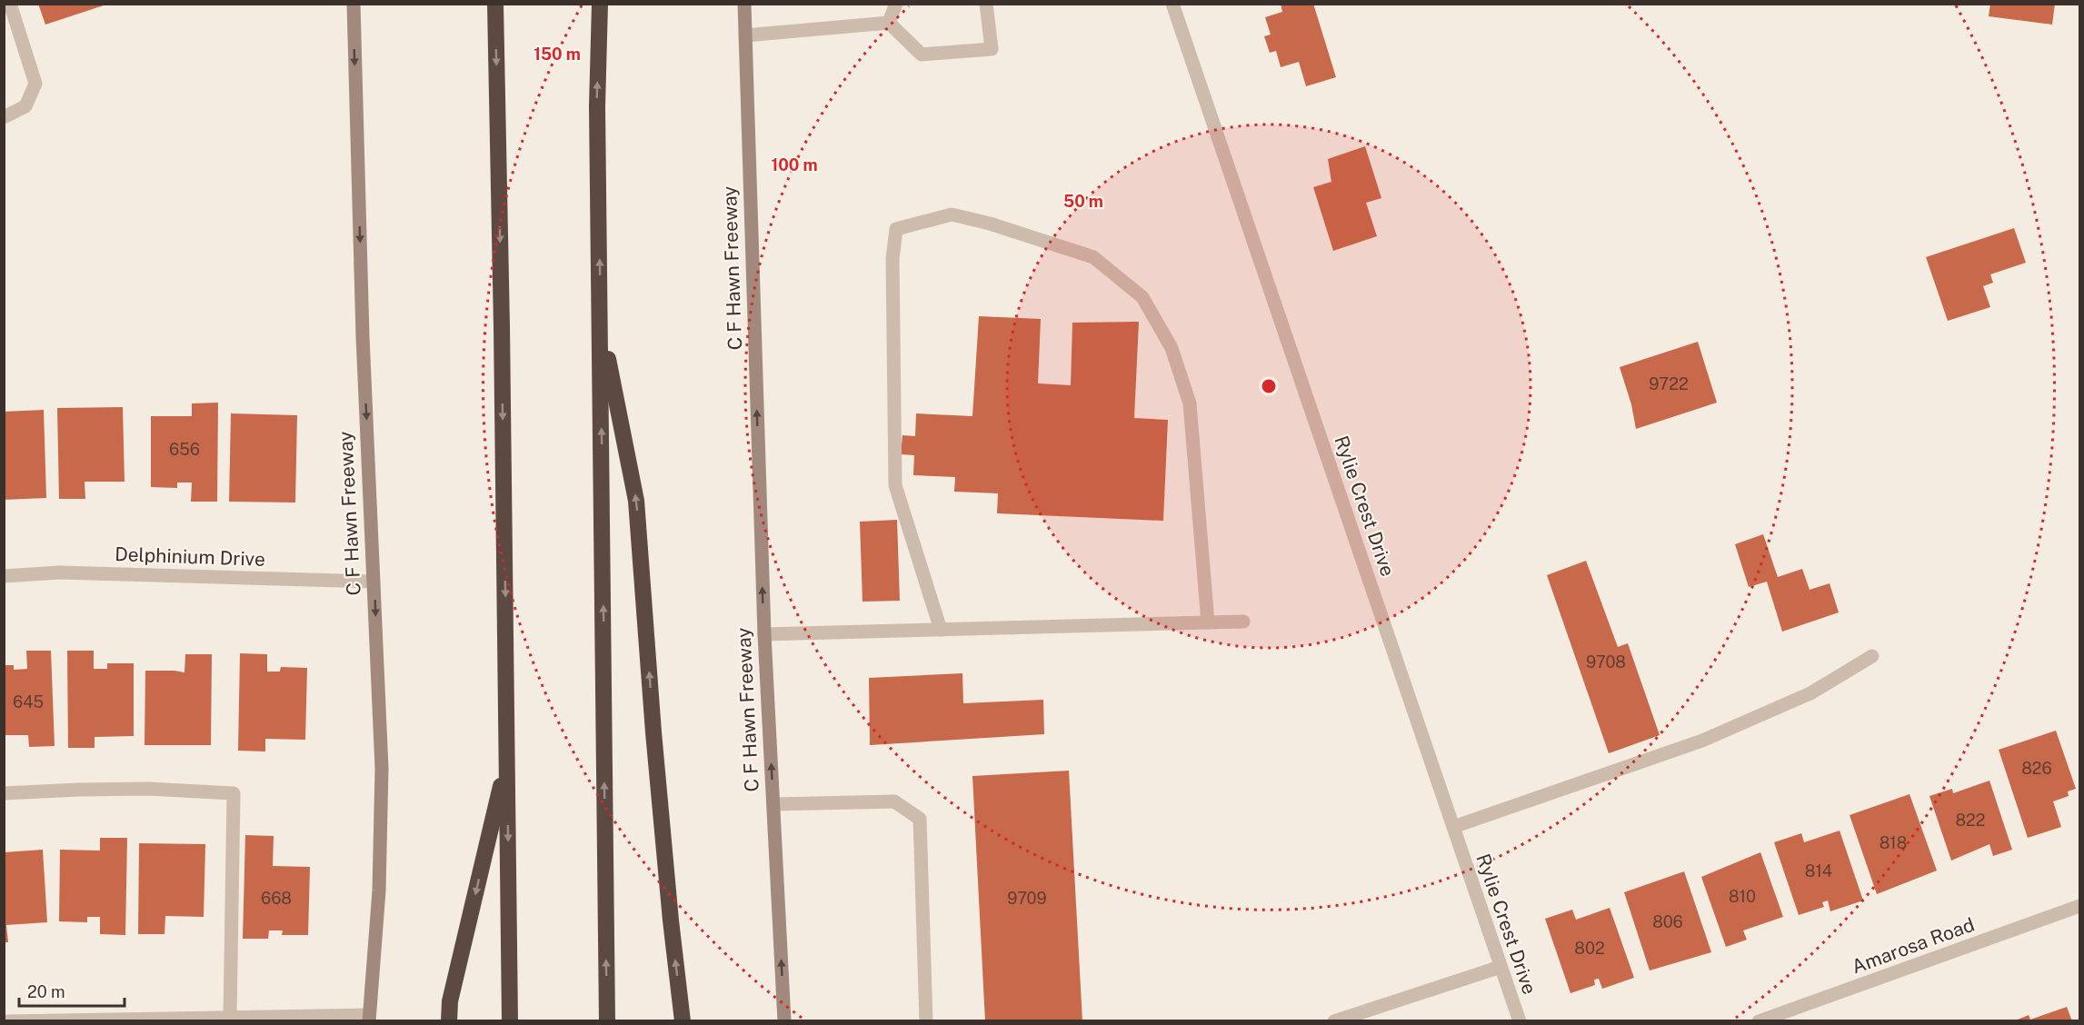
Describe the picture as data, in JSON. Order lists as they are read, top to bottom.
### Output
{
  "streets": {
    "main road": ["C F Hawn Freeway"],
    "street": ["Rylie Crest Drive", "Delphinium Drive", "Amarosa Road"]
  },
  "crossings": [
    ["C F Hawn Freeway", "Delphinium Drive"]
  ],
  "house_numbers": [
    "9722",
    "656",
    "9708",
    "645",
    "826",
    "822",
    "818",
    "814",
    "810",
    "668",
    "9709",
    "806",
    "802"
  ],
  "scale_bar": "20 m",
  "rings": ["150 m", "100 m", "50 m"]
}
